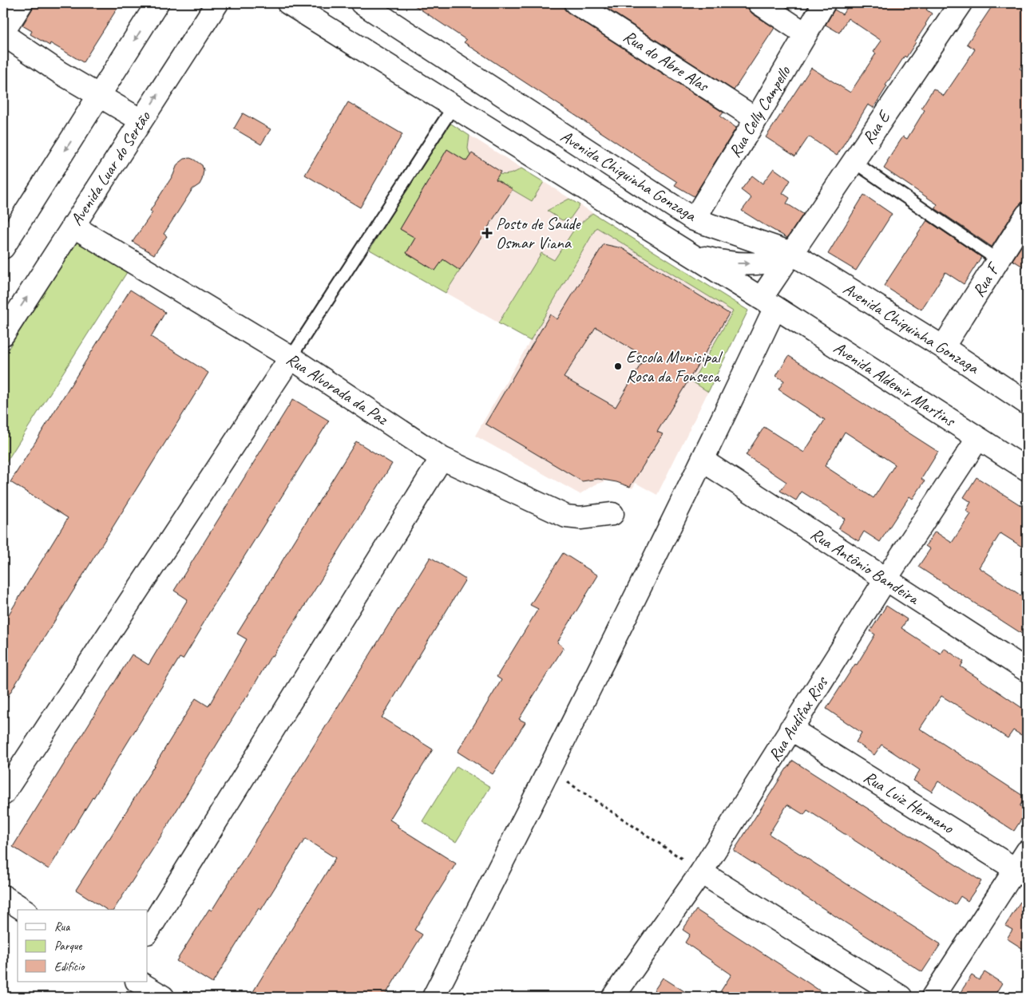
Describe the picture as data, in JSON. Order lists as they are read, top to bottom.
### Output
{
  "streets": {
    "street": [
      "Rua do Abre Alas",
      "Rua Celly Campello",
      "Rua E",
      "Avenida Luar do Sertão",
      "Avenida Chiquinha Gonzaga",
      "Rua F",
      "Avenida Aldemir Martins",
      "Rua Alvorada da Paz",
      "Rua Antônio Bandeira",
      "Rua Audifax Rios",
      "Rua Luiz Hermano"
    ]
  },
  "crossings": [
    ["Rua do Abre Alas", "Rua Celly Campello"],
    ["Rua Celly Campello", "Avenida Chiquinha Gonzaga"],
    ["Rua E", "Avenida Chiquinha Gonzaga"],
    ["Rua E", "Avenida Aldemir Martins"],
    ["Rua E", "Rua Antônio Bandeira"],
    ["Avenida Luar do Sertão", "Rua Alvorada da Paz"],
    ["Avenida Chiquinha Gonzaga", "Rua F"],
    ["Avenida Chiquinha Gonzaga", "Avenida Aldemir Martins"],
    ["Avenida Aldemir Martins", "Rua Audifax Rios"],
    ["Rua Antônio Bandeira", "Rua Audifax Rios"],
    ["Rua Audifax Rios", "Rua Luiz Hermano"]
  ],
  "places": {
    "health": ["Posto de Saúde Osmar Viana"],
    "other": ["Escola Municipal Rosa da Fonseca"]
  },
  "legend": ["Rua", "Parque", "Edifício"]
}
